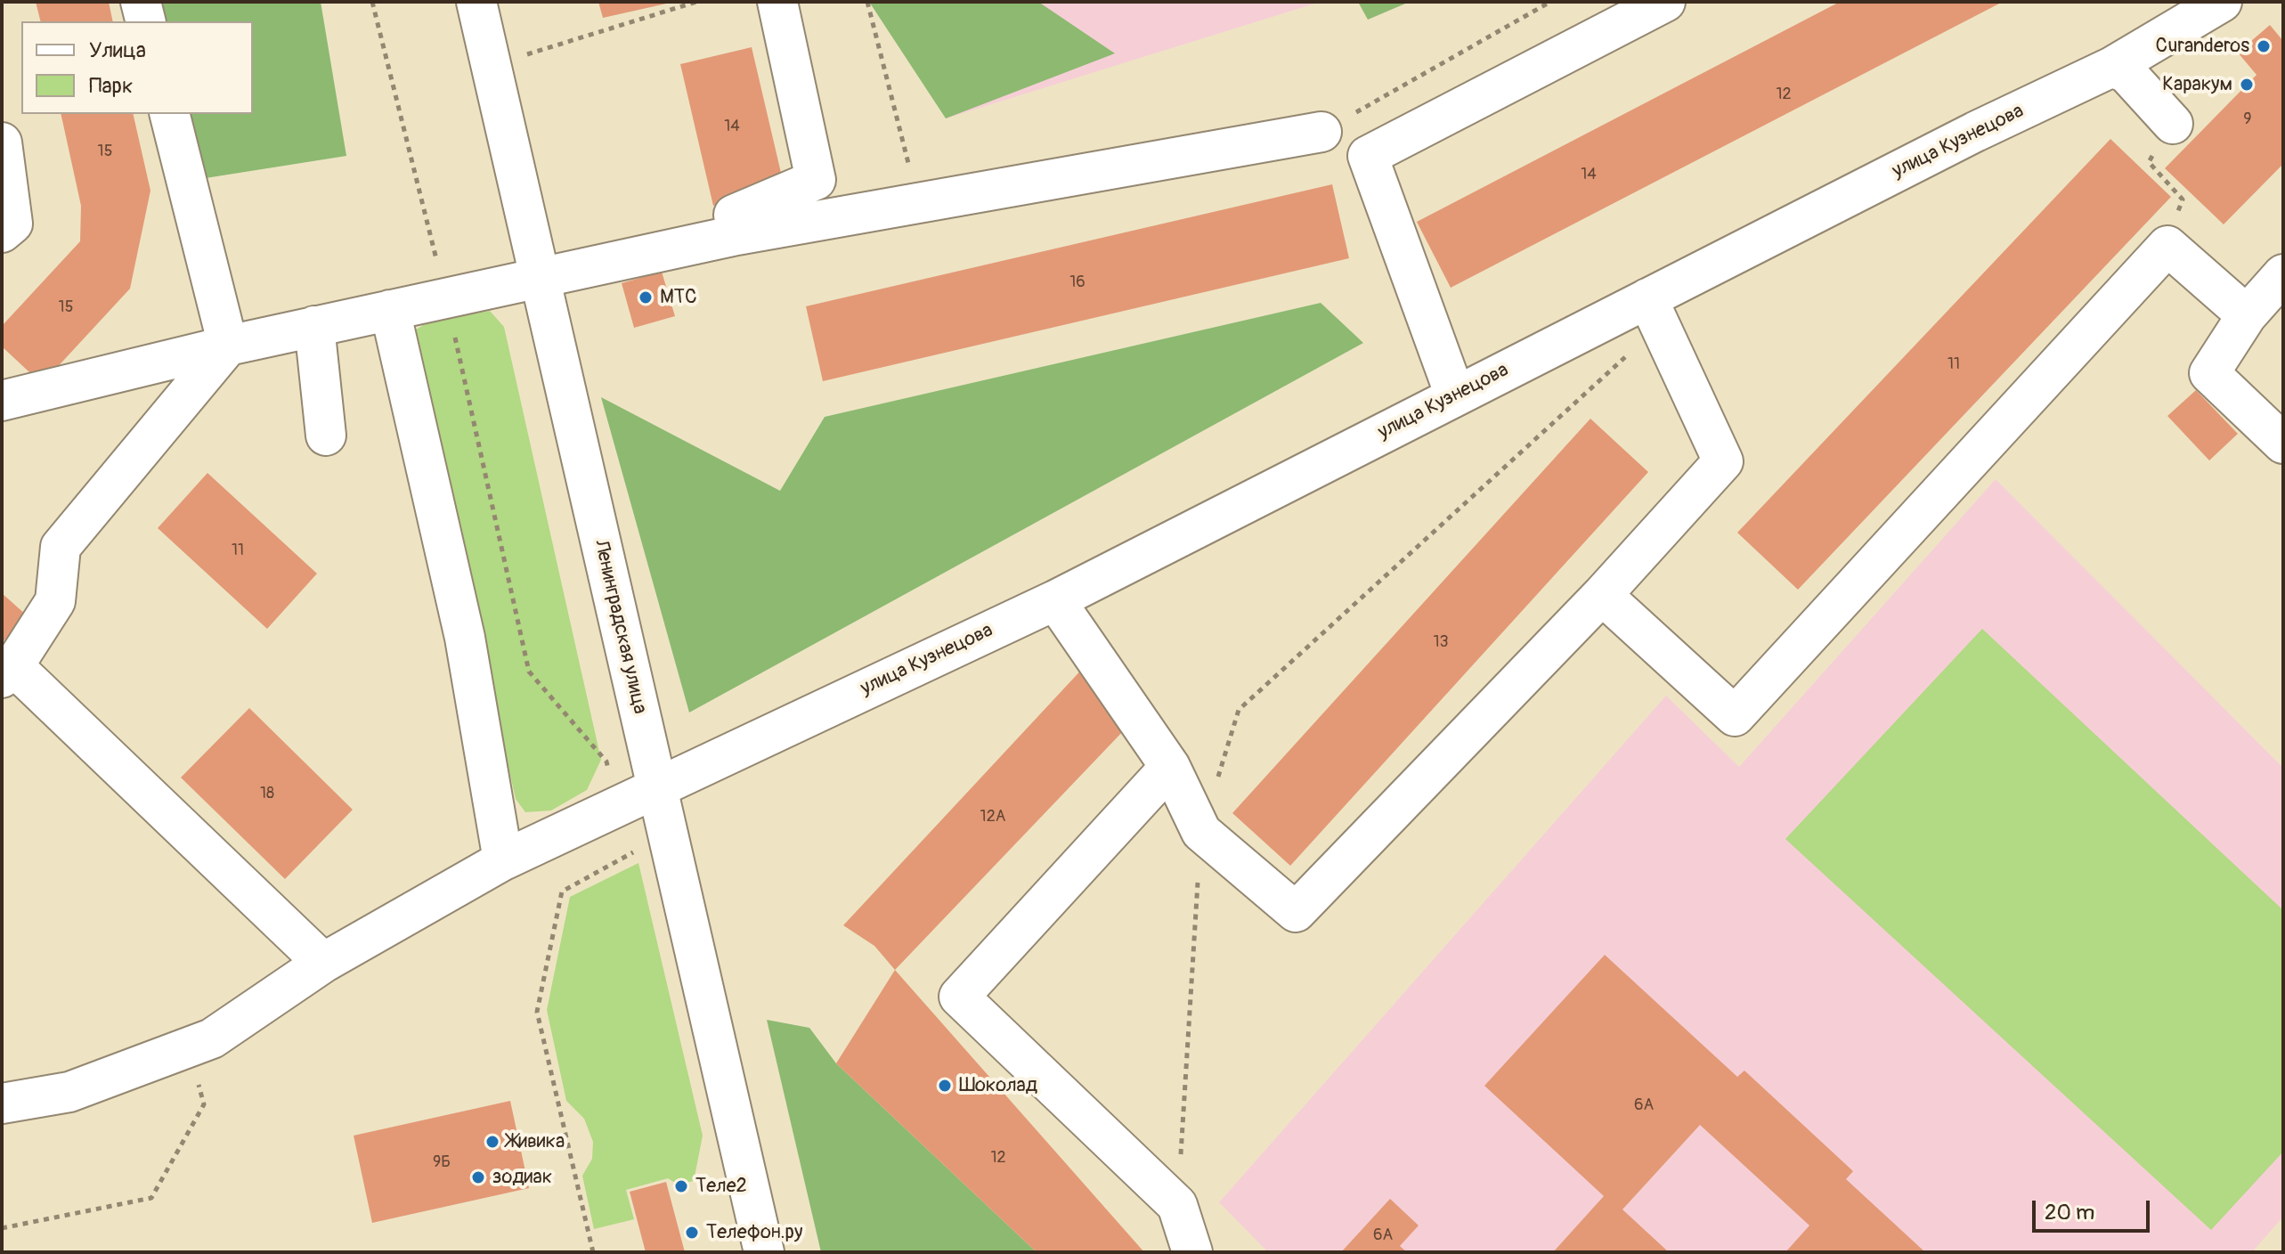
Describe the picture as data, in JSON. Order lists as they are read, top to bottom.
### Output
{
  "streets": {
    "street": ["улица Кузнецова", "Ленинградская улица"]
  },
  "crossings": [
    ["улица Кузнецова", "Ленинградская улица"]
  ],
  "places": [
    "Curanderos",
    "Каракум",
    "МТС",
    "Шоколад",
    "Живика",
    "зодиак",
    "Теле2",
    "Телефон.ру"
  ],
  "house_numbers": [
    "12",
    "9",
    "14",
    "15",
    "14",
    "16",
    "15",
    "11",
    "11",
    "13",
    "18",
    "12А",
    "6А",
    "12",
    "9Б",
    "6А"
  ],
  "legend": ["Улица", "Парк"],
  "scale_bar": "20 m"
}
